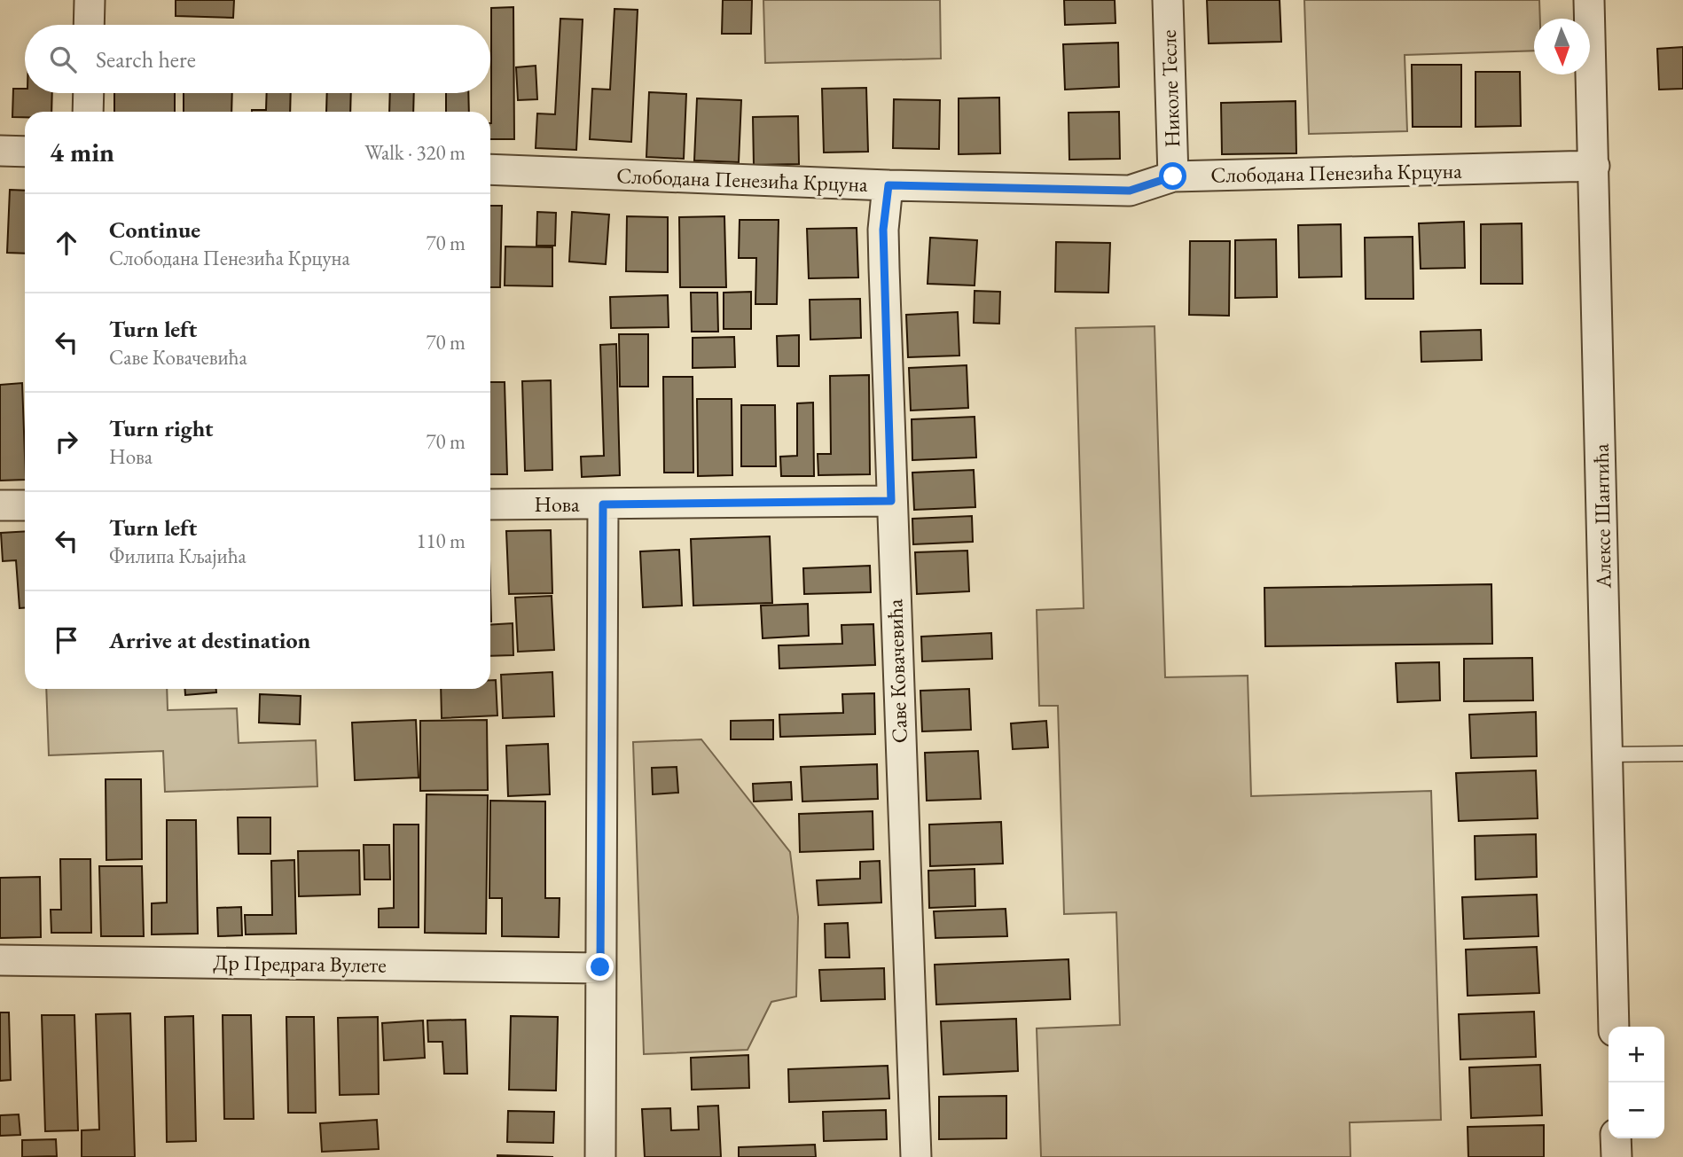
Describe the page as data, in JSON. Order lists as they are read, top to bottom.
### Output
{
  "streets": {
    "street": [
      "Николе Тесле",
      "Слободана Пенезића Крцуна",
      "Нова",
      "Алексе Шантића",
      "Саве Ковачевића",
      "Др Предрага Вулете"
    ]
  },
  "crossings": [
    ["Николе Тесле", "Слободана Пенезића Крцуна"],
    ["Слободана Пенезића Крцуна", "Алексе Шантића"],
    ["Слободана Пенезића Крцуна", "Саве Ковачевића"],
    ["Нова", "Саве Ковачевића"]
  ],
  "north": "bottom",
  "page": {
    "search": "Search here",
    "heading": ["4 min", "Walk · 320 m"],
    "list": [
      ["Continue", "Слободана Пенезића Крцуна", "70 m"],
      ["Turn left", "Саве Ковачевића", "70 m"],
      ["Turn right", "Нова", "70 m"],
      ["Turn left", "Филипа Кљајића", "110 m"],
      "Arrive at destination"
    ],
    "map_buttons": ["+", "−"]
  }
}
